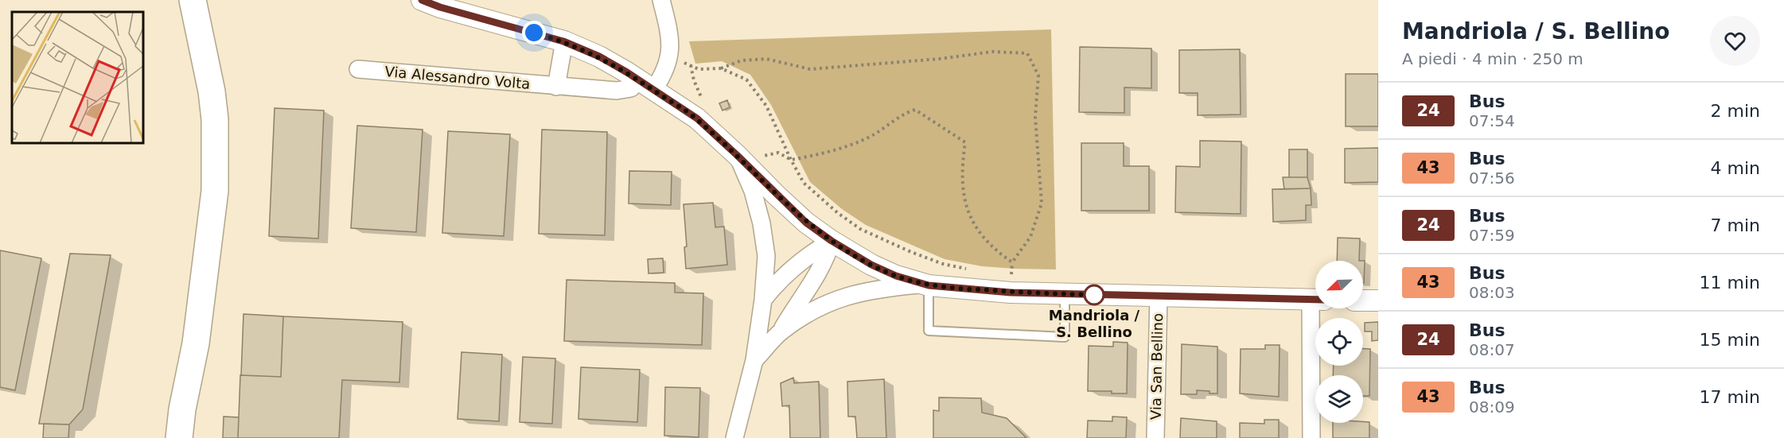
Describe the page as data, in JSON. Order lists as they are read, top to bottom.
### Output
{
  "streets": {
    "street": ["Via Alessandro Volta", "Via San Bellino"]
  },
  "places": ["Mandriola / S. Bellino"],
  "lines": ["bus line 24"],
  "north": "bottom left",
  "page": {
    "heading": ["Mandriola / S. Bellino", "A piedi · 4 min · 250 m"],
    "list": [
      {
        "mark": "24",
        "name": "Bus",
        "note": "07:54",
        "value": "2 min"
      },
      {
        "mark": "43",
        "name": "Bus",
        "note": "07:56",
        "value": "4 min"
      },
      {
        "mark": "24",
        "name": "Bus",
        "note": "07:59",
        "value": "7 min"
      },
      {
        "mark": "43",
        "name": "Bus",
        "note": "08:03",
        "value": "11 min"
      },
      {
        "mark": "24",
        "name": "Bus",
        "note": "08:07",
        "value": "15 min"
      },
      {
        "mark": "43",
        "name": "Bus",
        "note": "08:09",
        "value": "17 min"
      }
    ]
  }
}
